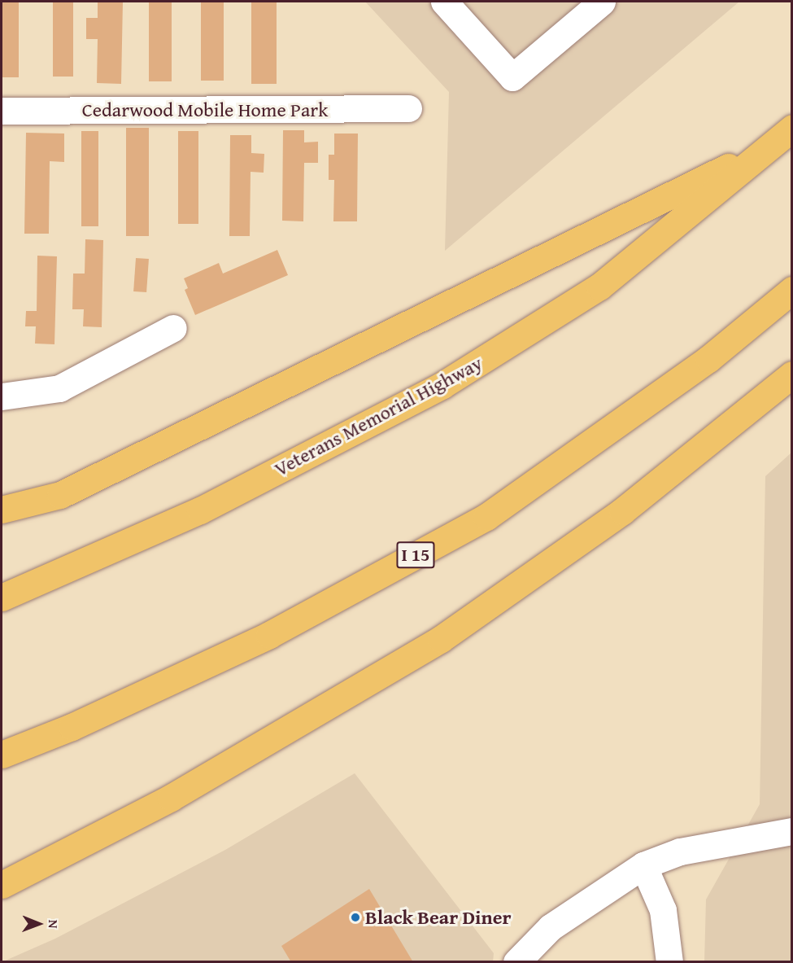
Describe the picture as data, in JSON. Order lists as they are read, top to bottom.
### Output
{
  "streets": {
    "highway": ["Veterans Memorial Highway", "I 15"],
    "street": ["Cedarwood Mobile Home Park"]
  },
  "places": ["Black Bear Diner"],
  "north": "right"
}
